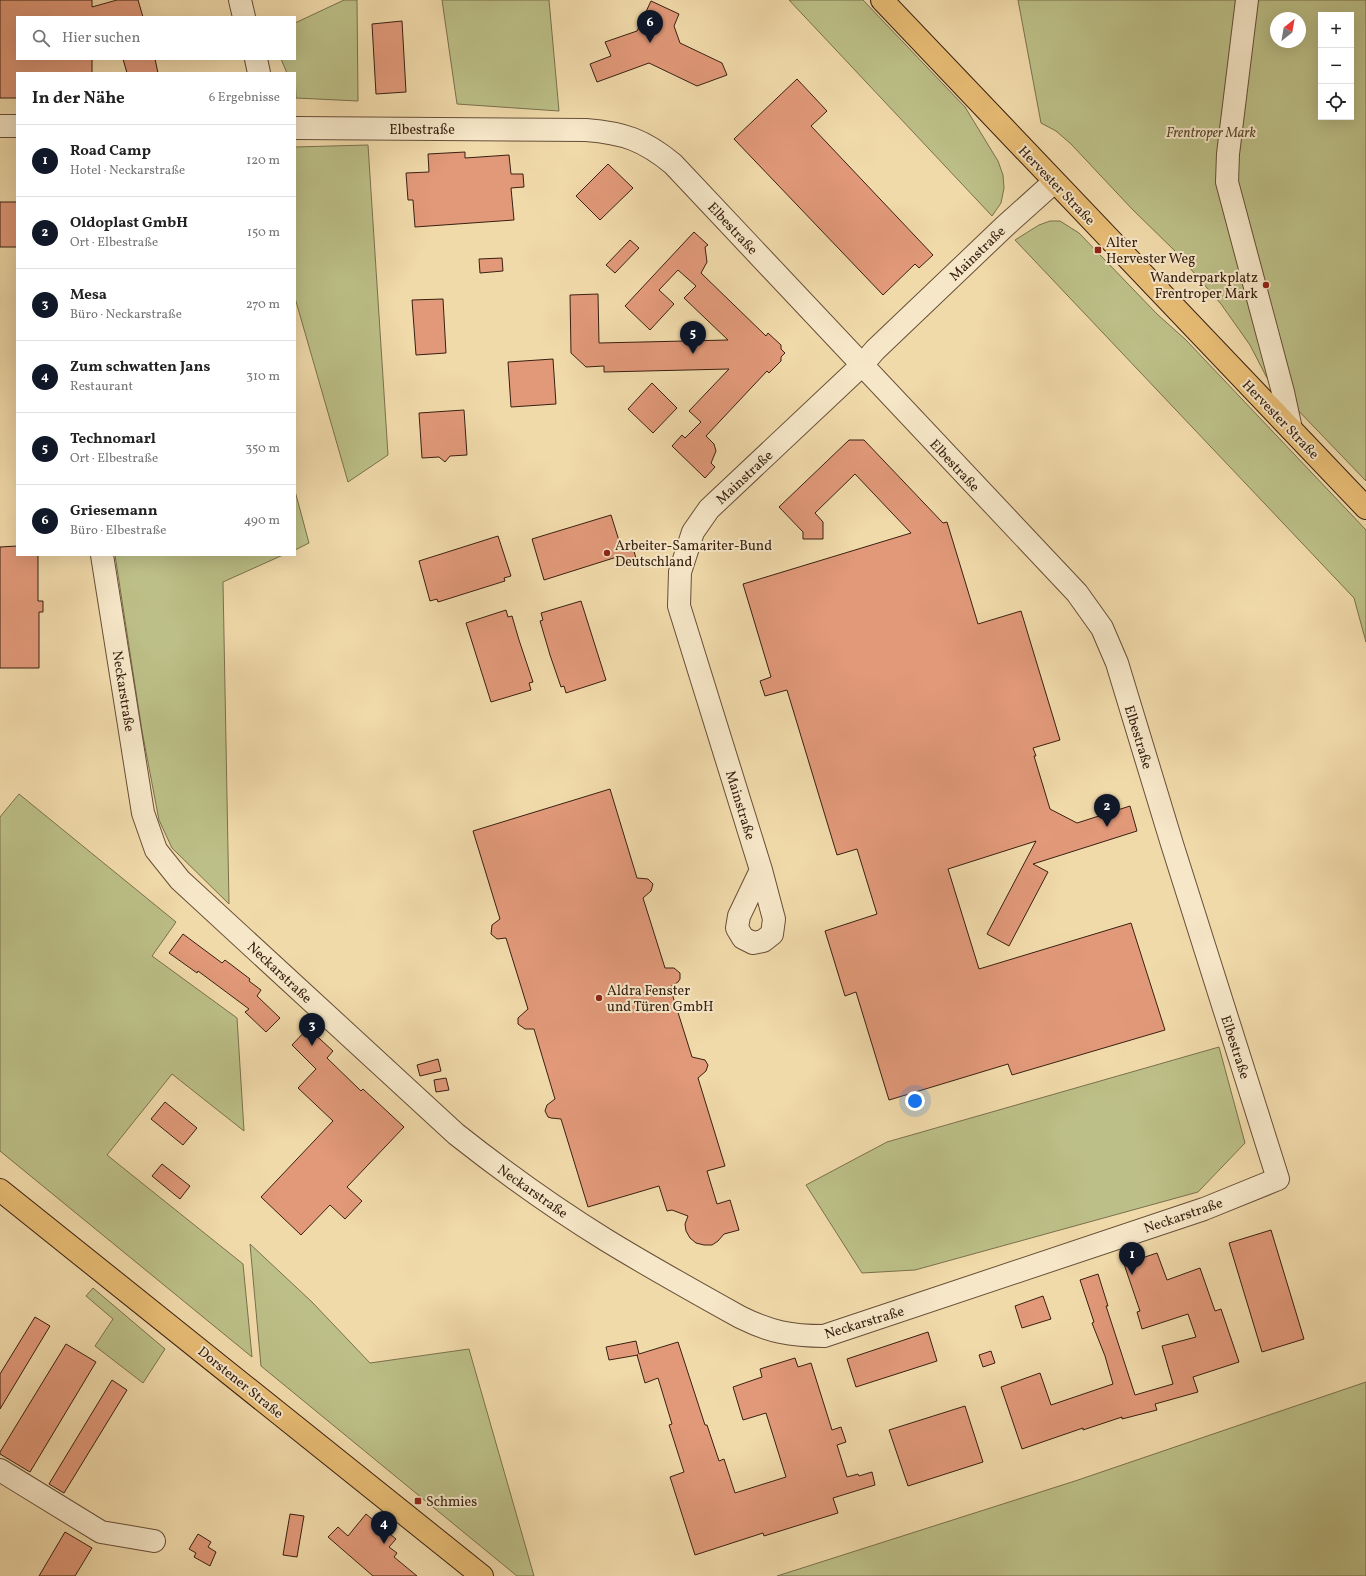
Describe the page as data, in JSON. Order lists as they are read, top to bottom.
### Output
{
  "streets": {
    "main road": ["Hervester Straße", "Dorstener Straße"],
    "street": ["Elbestraße", "Mainstraße", "Neckarstraße"]
  },
  "crossings": [
    ["Elbestraße", "Mainstraße"],
    ["Elbestraße", "Neckarstraße"],
    ["Hervester Straße", "Mainstraße"]
  ],
  "parks": ["Frentroper Mark"],
  "places": {
    "transit": ["Alter Hervester Weg", "Schmies"],
    "other": ["Wanderparkplatz Frentroper Mark", "Arbeiter-Samariter-Bund Deutschland", "Aldra Fenster und Türen GmbH"]
  },
  "north": "top right",
  "page": {
    "pins": [
      "6",
      "5",
      "2",
      "3",
      "1",
      "4"
    ],
    "map_buttons": ["+", "−"],
    "search": "Hier suchen",
    "heading": ["In der Nähe", "6 Ergebnisse"],
    "list": [
      {
        "mark": "1",
        "name": "Road Camp",
        "note": "Hotel · Neckarstraße",
        "value": "120 m"
      },
      {
        "mark": "2",
        "name": "Oldoplast GmbH",
        "note": "Ort · Elbestraße",
        "value": "150 m"
      },
      {
        "mark": "3",
        "name": "Mesa",
        "note": "Büro · Neckarstraße",
        "value": "270 m"
      },
      {
        "mark": "4",
        "name": "Zum schwatten Jans",
        "note": "Restaurant",
        "value": "310 m"
      },
      {
        "mark": "5",
        "name": "Technomarl",
        "note": "Ort · Elbestraße",
        "value": "350 m"
      },
      {
        "mark": "6",
        "name": "Griesemann",
        "note": "Büro · Elbestraße",
        "value": "490 m"
      }
    ]
  }
}
